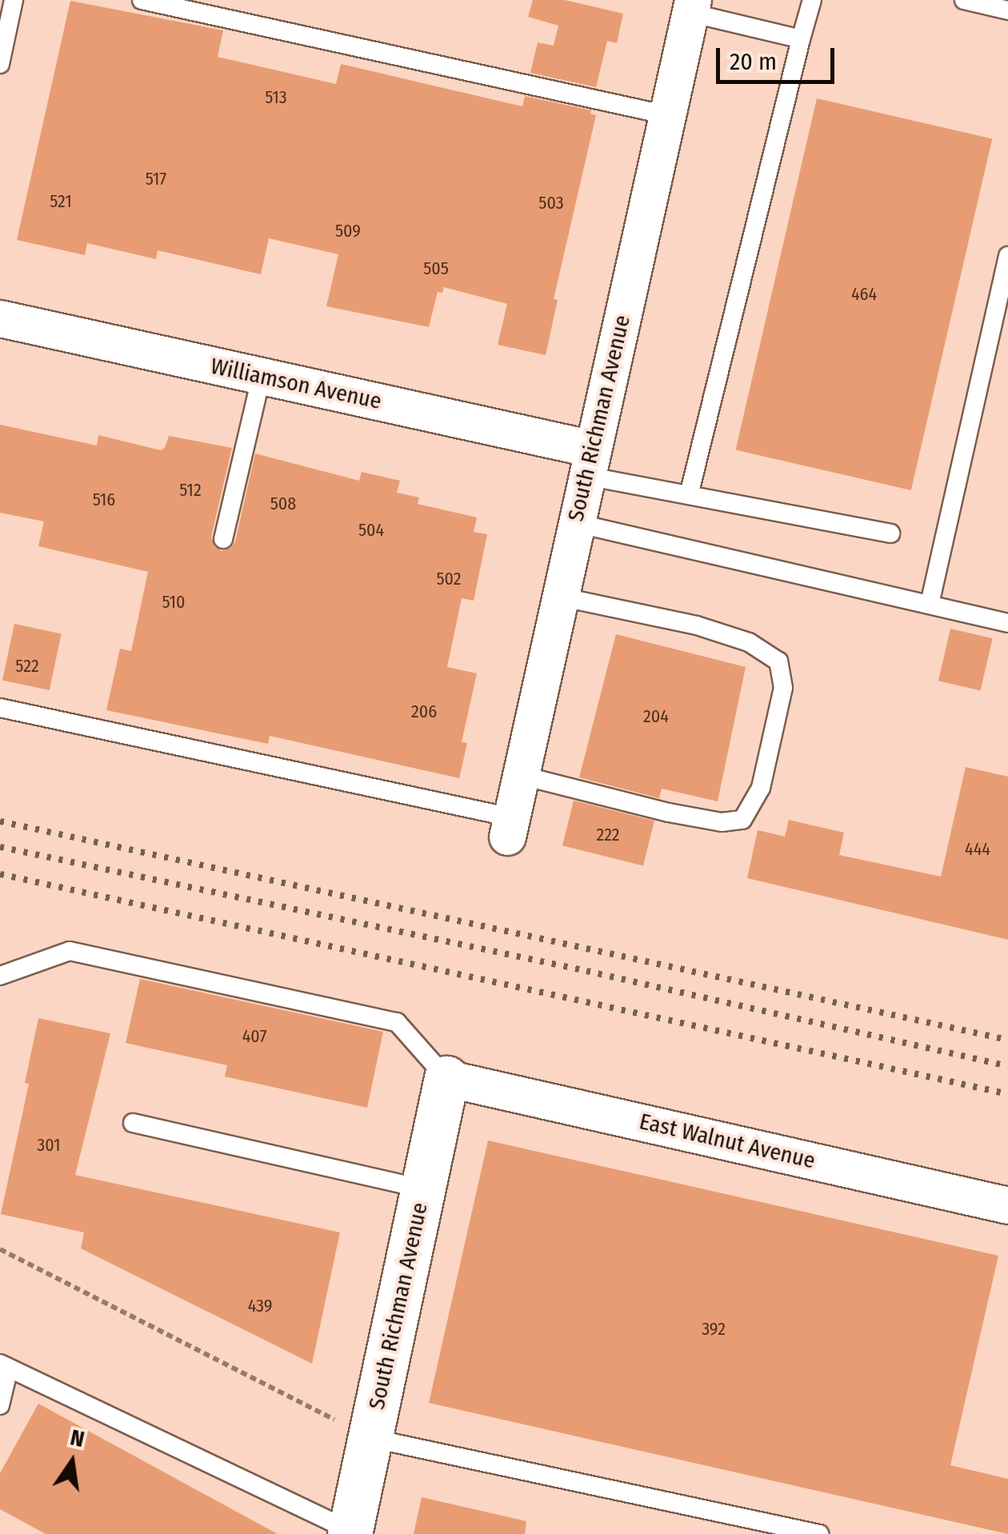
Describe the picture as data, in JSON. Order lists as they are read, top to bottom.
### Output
{
  "streets": {
    "street": ["Williamson Avenue", "South Richman Avenue", "East Walnut Avenue"]
  },
  "crossings": [
    ["Williamson Avenue", "South Richman Avenue"],
    ["South Richman Avenue", "East Walnut Avenue"]
  ],
  "house_numbers": [
    "513",
    "517",
    "521",
    "503",
    "509",
    "505",
    "464",
    "512",
    "516",
    "508",
    "504",
    "502",
    "510",
    "522",
    "206",
    "204",
    "222",
    "444",
    "407",
    "301",
    "439",
    "392"
  ],
  "scale_bar": "20 m",
  "north": "top"
}
